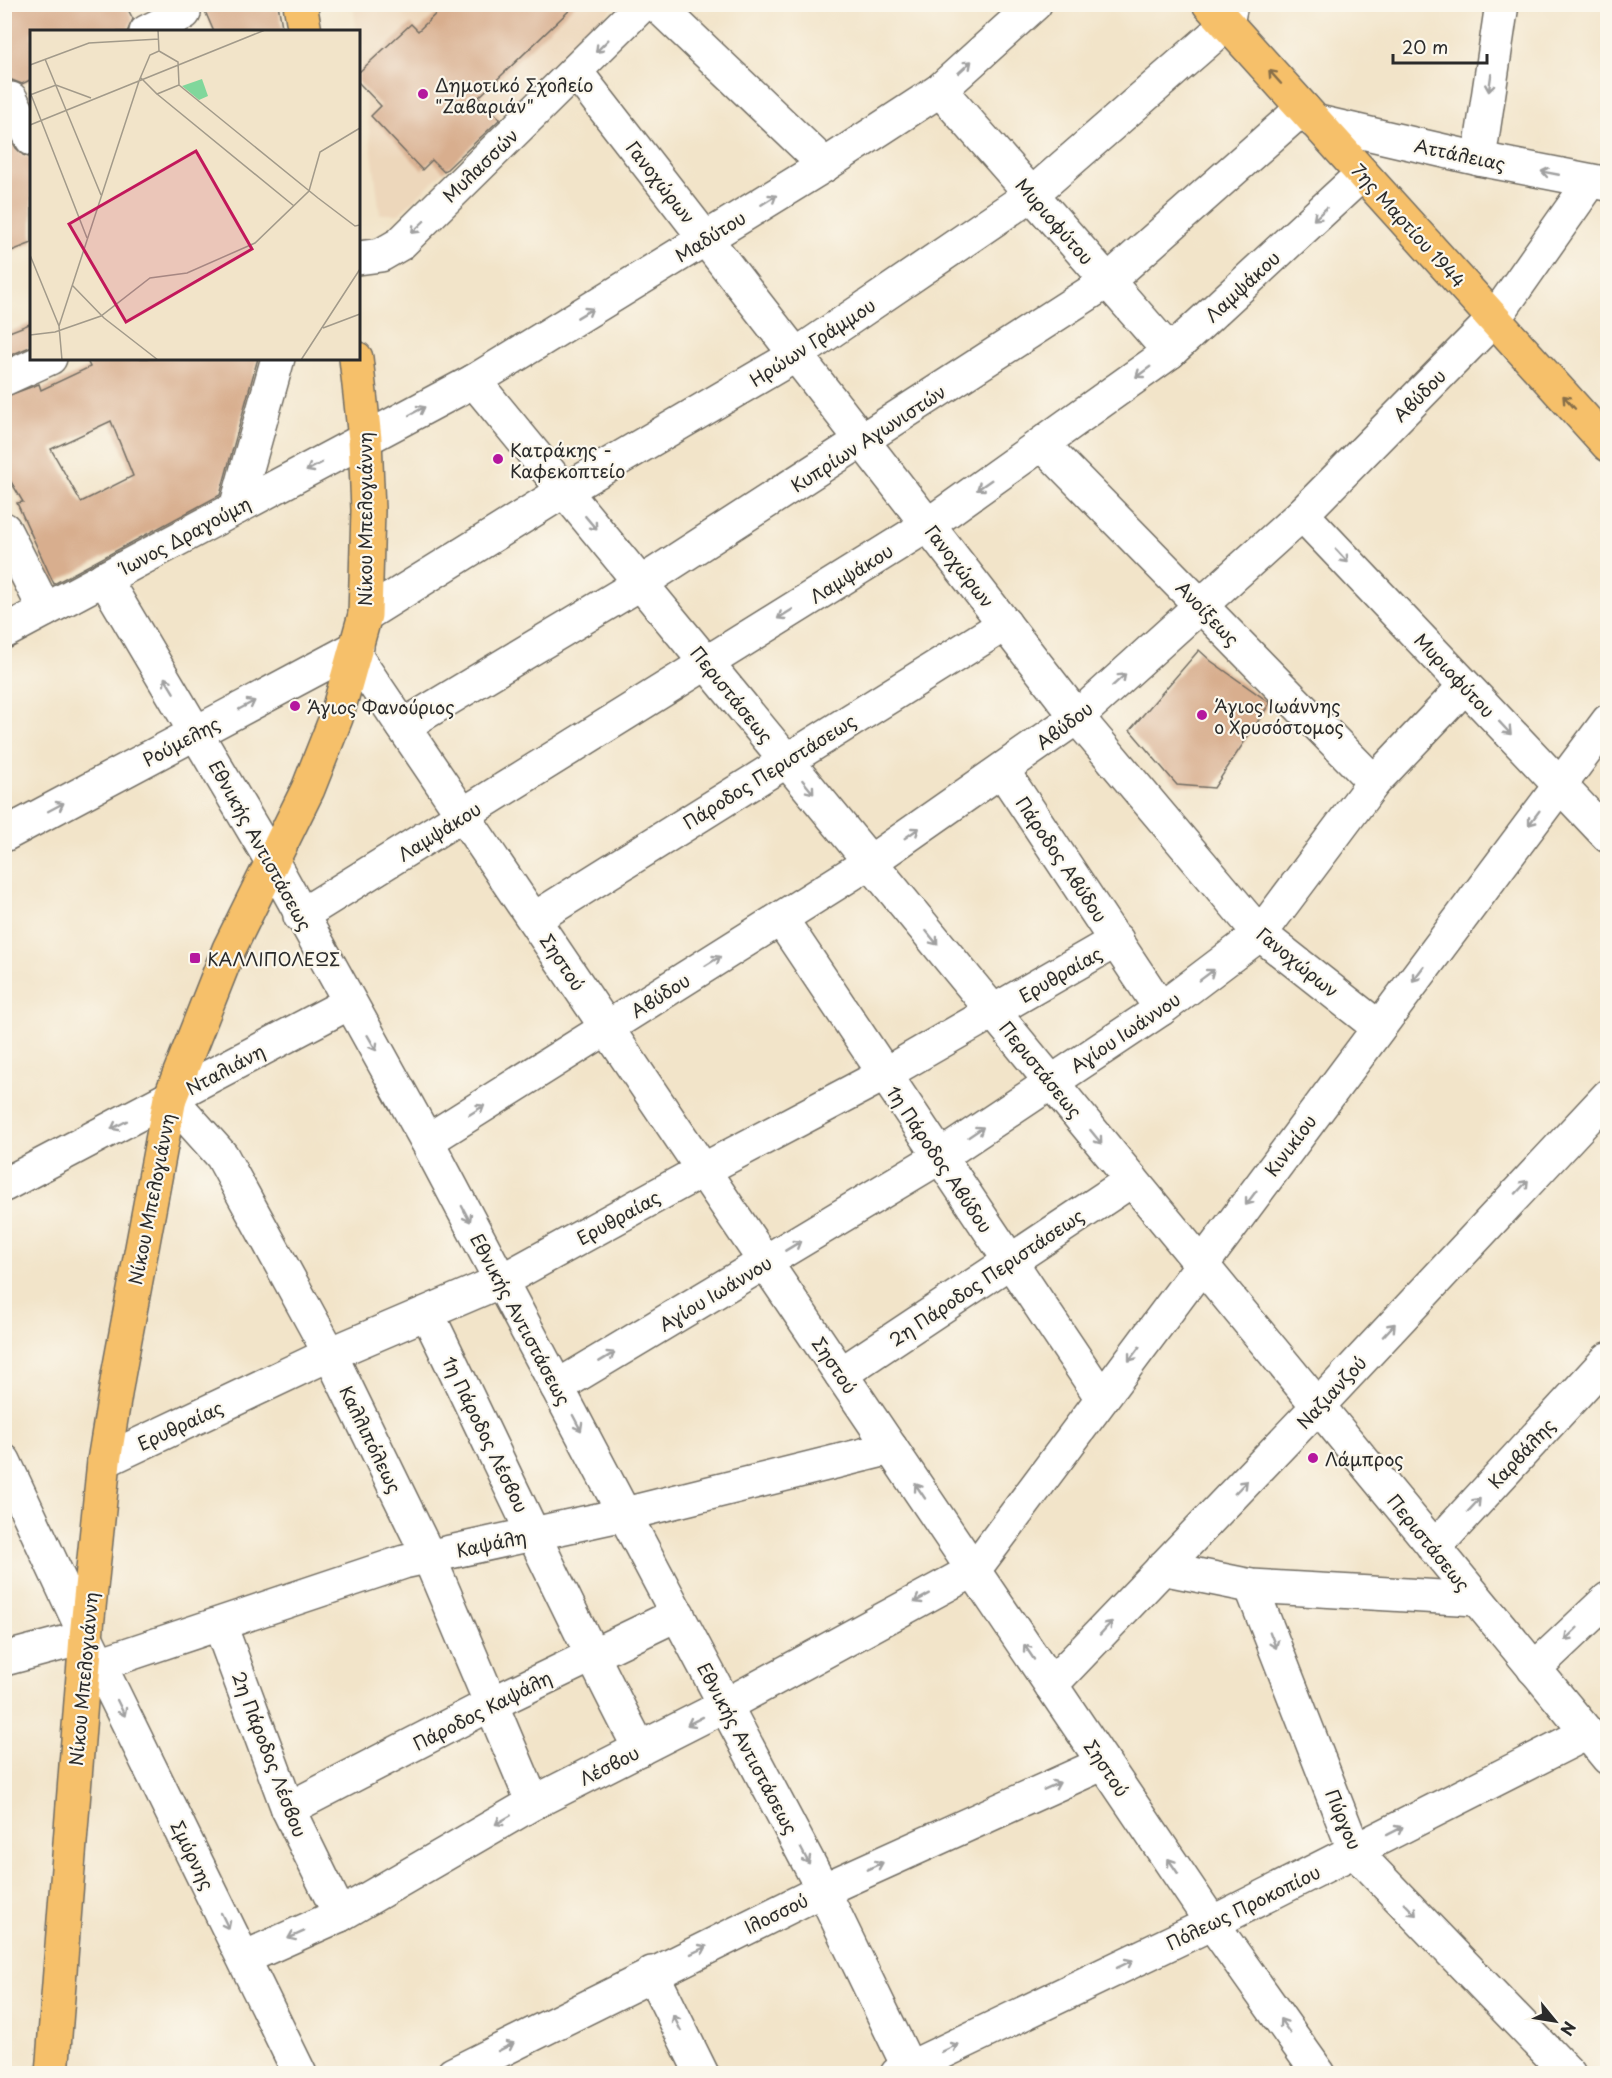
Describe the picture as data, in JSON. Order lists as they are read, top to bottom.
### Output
{
  "streets": {
    "main road": ["7ης Μαρτίου 1944", "Νίκου Μπελογιάννη"],
    "street": [
      "Αττάλειας",
      "Μυλασσών",
      "Γανοχώρων",
      "Μυριοφύτου",
      "Μαδύτου",
      "Λαμψάκου",
      "Ηρώων Γράμμου",
      "Αβύδου",
      "Κυπρίων Αγωνιστών",
      "Ίωνος Δραγούμη",
      "Ανοίξεως",
      "Περιστάσεως",
      "Ρούμελης",
      "Πάροδος Περιστάσεως",
      "Εθνικής Αντιστάσεως",
      "Πάροδος Αβύδου",
      "Σηστού",
      "Ερυθραίας",
      "Αγίου Ιωάννου",
      "Νταλιάνη",
      "Κινικίου",
      "1η Πάροδος Αβύδου",
      "2η Πάροδος Περιστάσεως",
      "Ναζιανζού",
      "1η Πάροδος Λέσβου",
      "Καλλιπόλεως",
      "Καρβάλης",
      "Καψάλη",
      "Πάροδος Καψάλη",
      "2η Πάροδος Λέσβου",
      "Λέσβου",
      "Πύργου",
      "Σμύρνης",
      "Πόλεως Προκοπίου",
      "Ιλοσσού"
    ]
  },
  "crossings": [
    ["Αττάλειας", "7ης Μαρτίου 1944"],
    ["Αττάλειας", "Αβύδου"],
    ["Αττάλειας", "Κυπρίων Αγωνιστών"],
    ["Μυλασσών", "Γανοχώρων"],
    ["Γανοχώρων", "Μαδύτου"],
    ["Γανοχώρων", "Λαμψάκου"],
    ["Γανοχώρων", "Ηρώων Γράμμου"],
    ["Γανοχώρων", "Αβύδου"],
    ["Γανοχώρων", "Κυπρίων Αγωνιστών"],
    ["Γανοχώρων", "Πάροδος Περιστάσεως"],
    ["Γανοχώρων", "Αγίου Ιωάννου"],
    ["Γανοχώρων", "Κινικίου"],
    ["Μυριοφύτου", "Μαδύτου"],
    ["Μυριοφύτου", "Λαμψάκου"],
    ["Μυριοφύτου", "Ηρώων Γράμμου"],
    ["Μυριοφύτου", "Αβύδου"],
    ["Μυριοφύτου", "Κυπρίων Αγωνιστών"],
    ["Μυριοφύτου", "Αγίου Ιωάννου"],
    ["Μυριοφύτου", "Κινικίου"],
    ["7ης Μαρτίου 1944", "Λαμψάκου"],
    ["7ης Μαρτίου 1944", "Ηρώων Γράμμου"],
    ["7ης Μαρτίου 1944", "Αβύδου"],
    ["7ης Μαρτίου 1944", "Κυπρίων Αγωνιστών"],
    ["Μαδύτου", "Νίκου Μπελογιάννη"],
    ["Μαδύτου", "Ίωνος Δραγούμη"],
    ["Μαδύτου", "Περιστάσεως"],
    ["Λαμψάκου", "Ανοίξεως"],
    ["Λαμψάκου", "Περιστάσεως"],
    ["Λαμψάκου", "Εθνικής Αντιστάσεως"],
    ["Λαμψάκου", "Σηστού"],
    ["Ηρώων Γράμμου", "Νίκου Μπελογιάννη"],
    ["Ηρώων Γράμμου", "Περιστάσεως"],
    ["Αβύδου", "Ανοίξεως"],
    ["Αβύδου", "Περιστάσεως"],
    ["Αβύδου", "Εθνικής Αντιστάσεως"],
    ["Αβύδου", "Πάροδος Αβύδου"],
    ["Αβύδου", "Σηστού"],
    ["Αβύδου", "1η Πάροδος Αβύδου"],
    ["Κυπρίων Αγωνιστών", "Περιστάσεως"],
    ["Κυπρίων Αγωνιστών", "Σηστού"],
    ["Νίκου Μπελογιάννη", "Ίωνος Δραγούμη"],
    ["Νίκου Μπελογιάννη", "Ρούμελης"],
    ["Νίκου Μπελογιάννη", "Εθνικής Αντιστάσεως"],
    ["Νίκου Μπελογιάννη", "Σηστού"],
    ["Νίκου Μπελογιάννη", "Ερυθραίας"],
    ["Νίκου Μπελογιάννη", "Νταλιάνη"],
    ["Νίκου Μπελογιάννη", "Καλλιπόλεως"],
    ["Νίκου Μπελογιάννη", "Καψάλη"],
    ["Νίκου Μπελογιάννη", "Σμύρνης"],
    ["Ίωνος Δραγούμη", "Εθνικής Αντιστάσεως"],
    ["Ανοίξεως", "Αγίου Ιωάννου"],
    ["Περιστάσεως", "Πάροδος Περιστάσεως"],
    ["Περιστάσεως", "Ερυθραίας"],
    ["Περιστάσεως", "Αγίου Ιωάννου"],
    ["Περιστάσεως", "Κινικίου"],
    ["Περιστάσεως", "2η Πάροδος Περιστάσεως"],
    ["Περιστάσεως", "Ναζιανζού"],
    ["Περιστάσεως", "Καρβάλης"],
    ["Περιστάσεως", "Πόλεως Προκοπίου"],
    ["Ρούμελης", "Εθνικής Αντιστάσεως"],
    ["Ρούμελης", "Σηστού"],
    ["Πάροδος Περιστάσεως", "Σηστού"],
    ["Εθνικής Αντιστάσεως", "Ερυθραίας"],
    ["Εθνικής Αντιστάσεως", "Αγίου Ιωάννου"],
    ["Εθνικής Αντιστάσεως", "Νταλιάνη"],
    ["Εθνικής Αντιστάσεως", "Καψάλη"],
    ["Εθνικής Αντιστάσεως", "Πάροδος Καψάλη"],
    ["Εθνικής Αντιστάσεως", "Λέσβου"],
    ["Εθνικής Αντιστάσεως", "Πόλεως Προκοπίου"],
    ["Εθνικής Αντιστάσεως", "Ιλοσσού"],
    ["Πάροδος Αβύδου", "Ερυθραίας"],
    ["Πάροδος Αβύδου", "Αγίου Ιωάννου"],
    ["Σηστού", "Ερυθραίας"],
    ["Σηστού", "Αγίου Ιωάννου"],
    ["Σηστού", "Κινικίου"],
    ["Σηστού", "2η Πάροδος Περιστάσεως"],
    ["Σηστού", "Ναζιανζού"],
    ["Σηστού", "Καψάλη"],
    ["Σηστού", "Λέσβου"],
    ["Σηστού", "Πόλεως Προκοπίου"],
    ["Σηστού", "Ιλοσσού"],
    ["Ερυθραίας", "1η Πάροδος Αβύδου"],
    ["Ερυθραίας", "1η Πάροδος Λέσβου"],
    ["Ερυθραίας", "Καλλιπόλεως"],
    ["Αγίου Ιωάννου", "1η Πάροδος Αβύδου"],
    ["Νταλιάνη", "Καλλιπόλεως"],
    ["Κινικίου", "1η Πάροδος Αβύδου"],
    ["Κινικίου", "Λέσβου"],
    ["1η Πάροδος Αβύδου", "2η Πάροδος Περιστάσεως"],
    ["1η Πάροδος Λέσβου", "Καψάλη"],
    ["1η Πάροδος Λέσβου", "Πάροδος Καψάλη"],
    ["1η Πάροδος Λέσβου", "Λέσβου"],
    ["Καλλιπόλεως", "Καψάλη"],
    ["Καλλιπόλεως", "Πάροδος Καψάλη"],
    ["Καλλιπόλεως", "Λέσβου"],
    ["Καψάλη", "2η Πάροδος Λέσβου"],
    ["Καψάλη", "Σμύρνης"],
    ["Πάροδος Καψάλη", "2η Πάροδος Λέσβου"],
    ["2η Πάροδος Λέσβου", "Λέσβου"],
    ["Λέσβου", "Σμύρνης"],
    ["Πύργου", "Πόλεως Προκοπίου"]
  ],
  "one_way": [
    "Αττάλειας",
    "Μυλασσών",
    "Μυριοφύτου",
    "7ης Μαρτίου 1944",
    "Μαδύτου",
    "Λαμψάκου",
    "Αβύδου",
    "Ίωνος Δραγούμη",
    "Ρούμελης",
    "Σηστού",
    "Αγίου Ιωάννου",
    "Νταλιάνη",
    "Κινικίου",
    "Ναζιανζού",
    "Λέσβου",
    "Πύργου",
    "Σμύρνης",
    "Πόλεως Προκοπίου",
    "Ιλοσσού"
  ],
  "places": {
    "other": [
      "Δημοτικό Σχολείο \"Ζαβαριάν\"",
      "Κατράκης - Καφεκοπτείο",
      "Άγιος Φανούριος",
      "Άγιος Ιωάννης ο Χρυσόστομος",
      "Λάμπρος"
    ],
    "transit": ["ΚΑΛΛΙΠΟΛΕΩΣ"]
  },
  "scale_bar": "20 m",
  "north": "bottom right"
}
